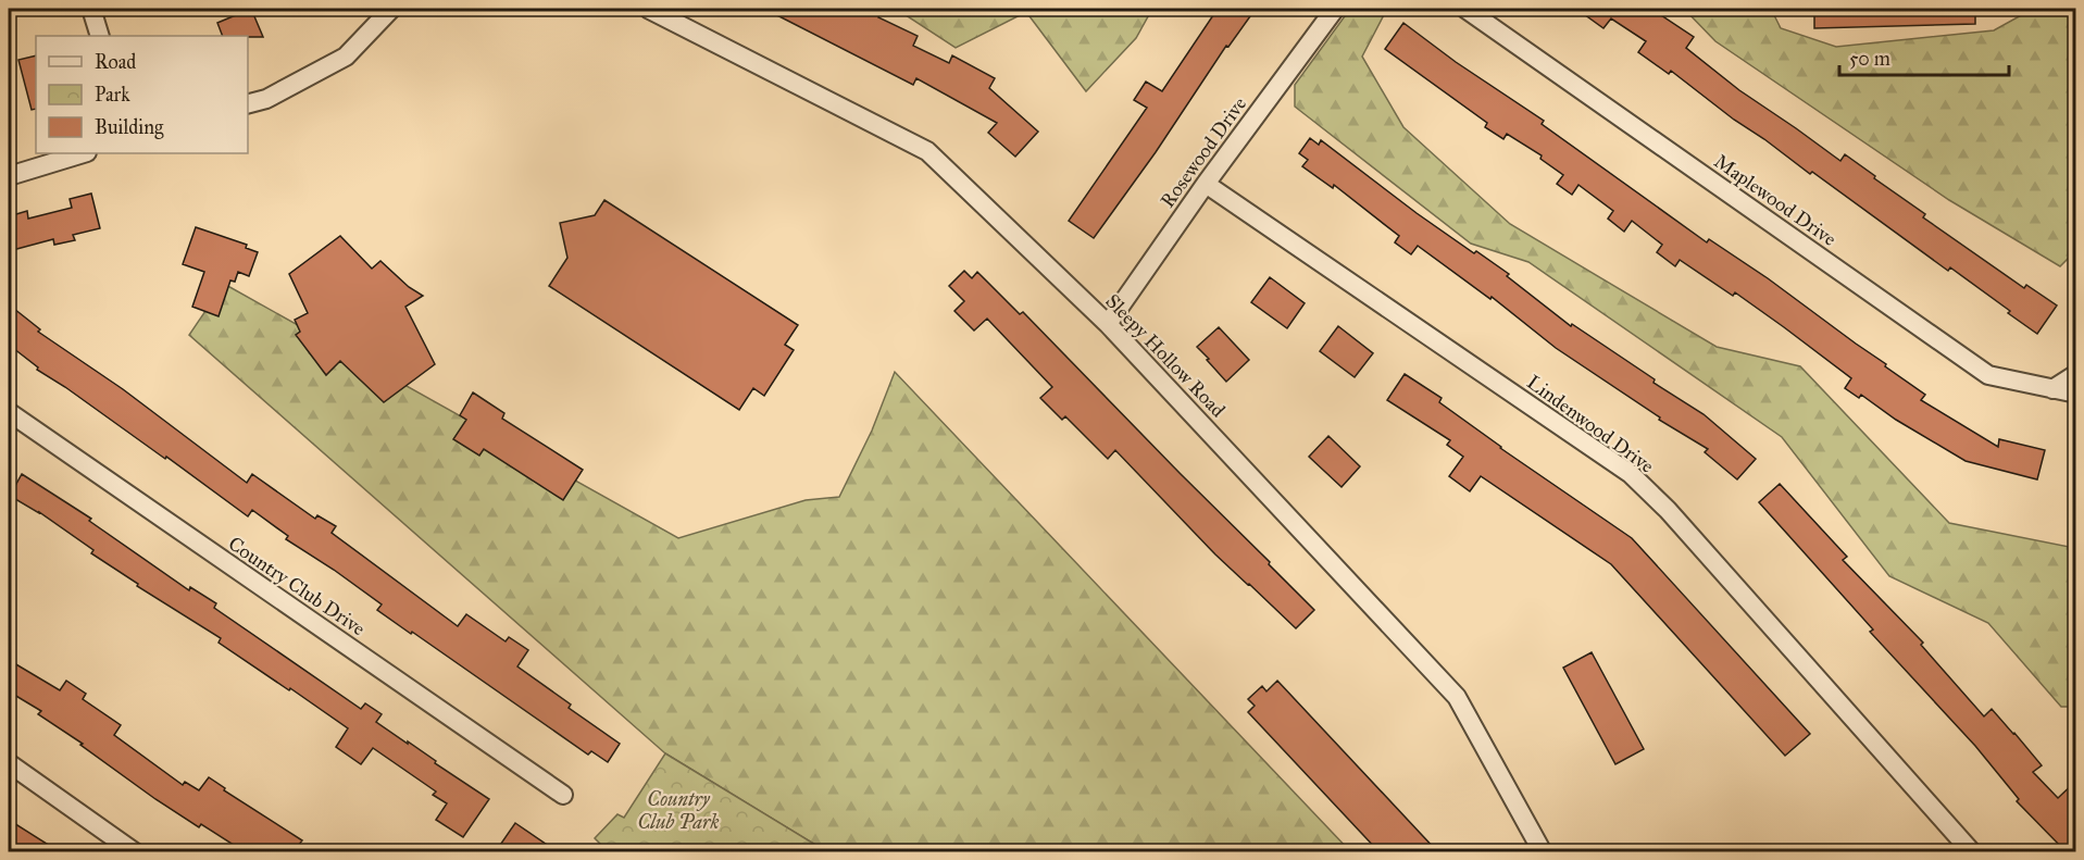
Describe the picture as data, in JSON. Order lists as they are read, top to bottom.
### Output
{
  "streets": {
    "street": [
      "Rosewood Drive",
      "Maplewood Drive",
      "Sleepy Hollow Road",
      "Lindenwood Drive",
      "Country Club Drive"
    ]
  },
  "crossings": [
    ["Rosewood Drive", "Sleepy Hollow Road"],
    ["Rosewood Drive", "Lindenwood Drive"]
  ],
  "parks": ["Country Club Park"],
  "legend": ["Road", "Park", "Building"],
  "scale_bar": "50 m"
}
